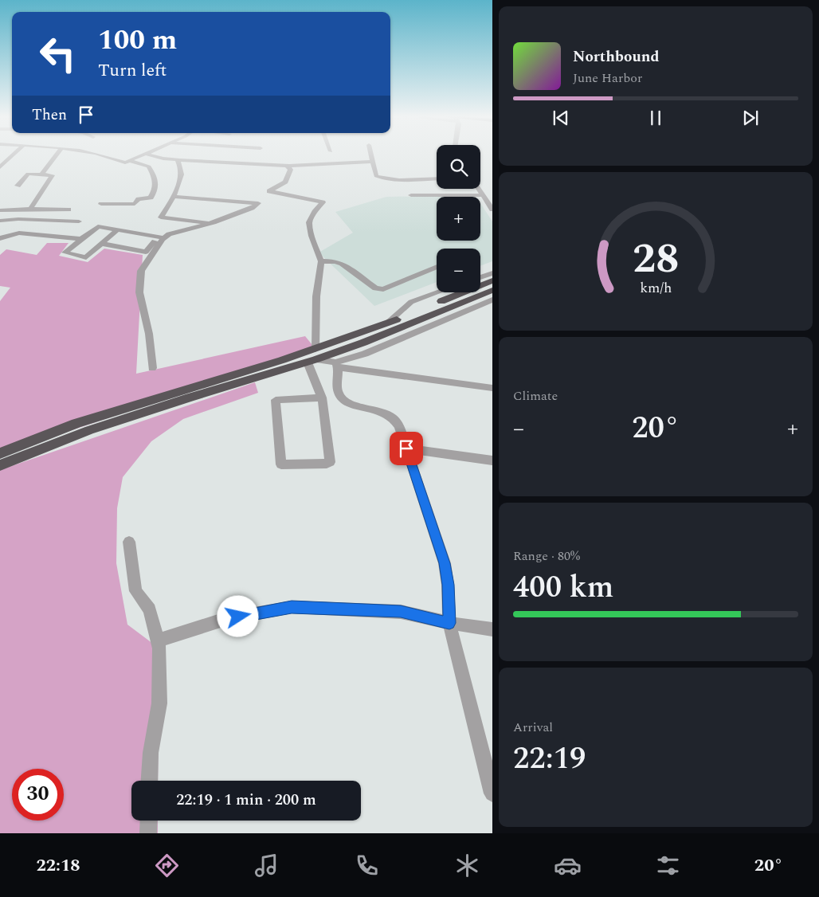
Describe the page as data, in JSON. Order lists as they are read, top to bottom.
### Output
{
  "page": {
    "turn": ["100 m", "Turn left"],
    "song": ["Northbound", "June Harbor"],
    "then": "Then",
    "map_buttons": ["+", "−"],
    "tile": [
      "Climate",
      ["Range · 80%", "400 km"],
      ["Arrival", "22:19"]
    ],
    "heat": ["−", "20°", "+"],
    "limit": "30",
    "trip": "22:19 · 1 min · 200 m",
    "tabs": ["22:18", "20°"],
    "gauge": ["28", "km/h"]
  }
}
